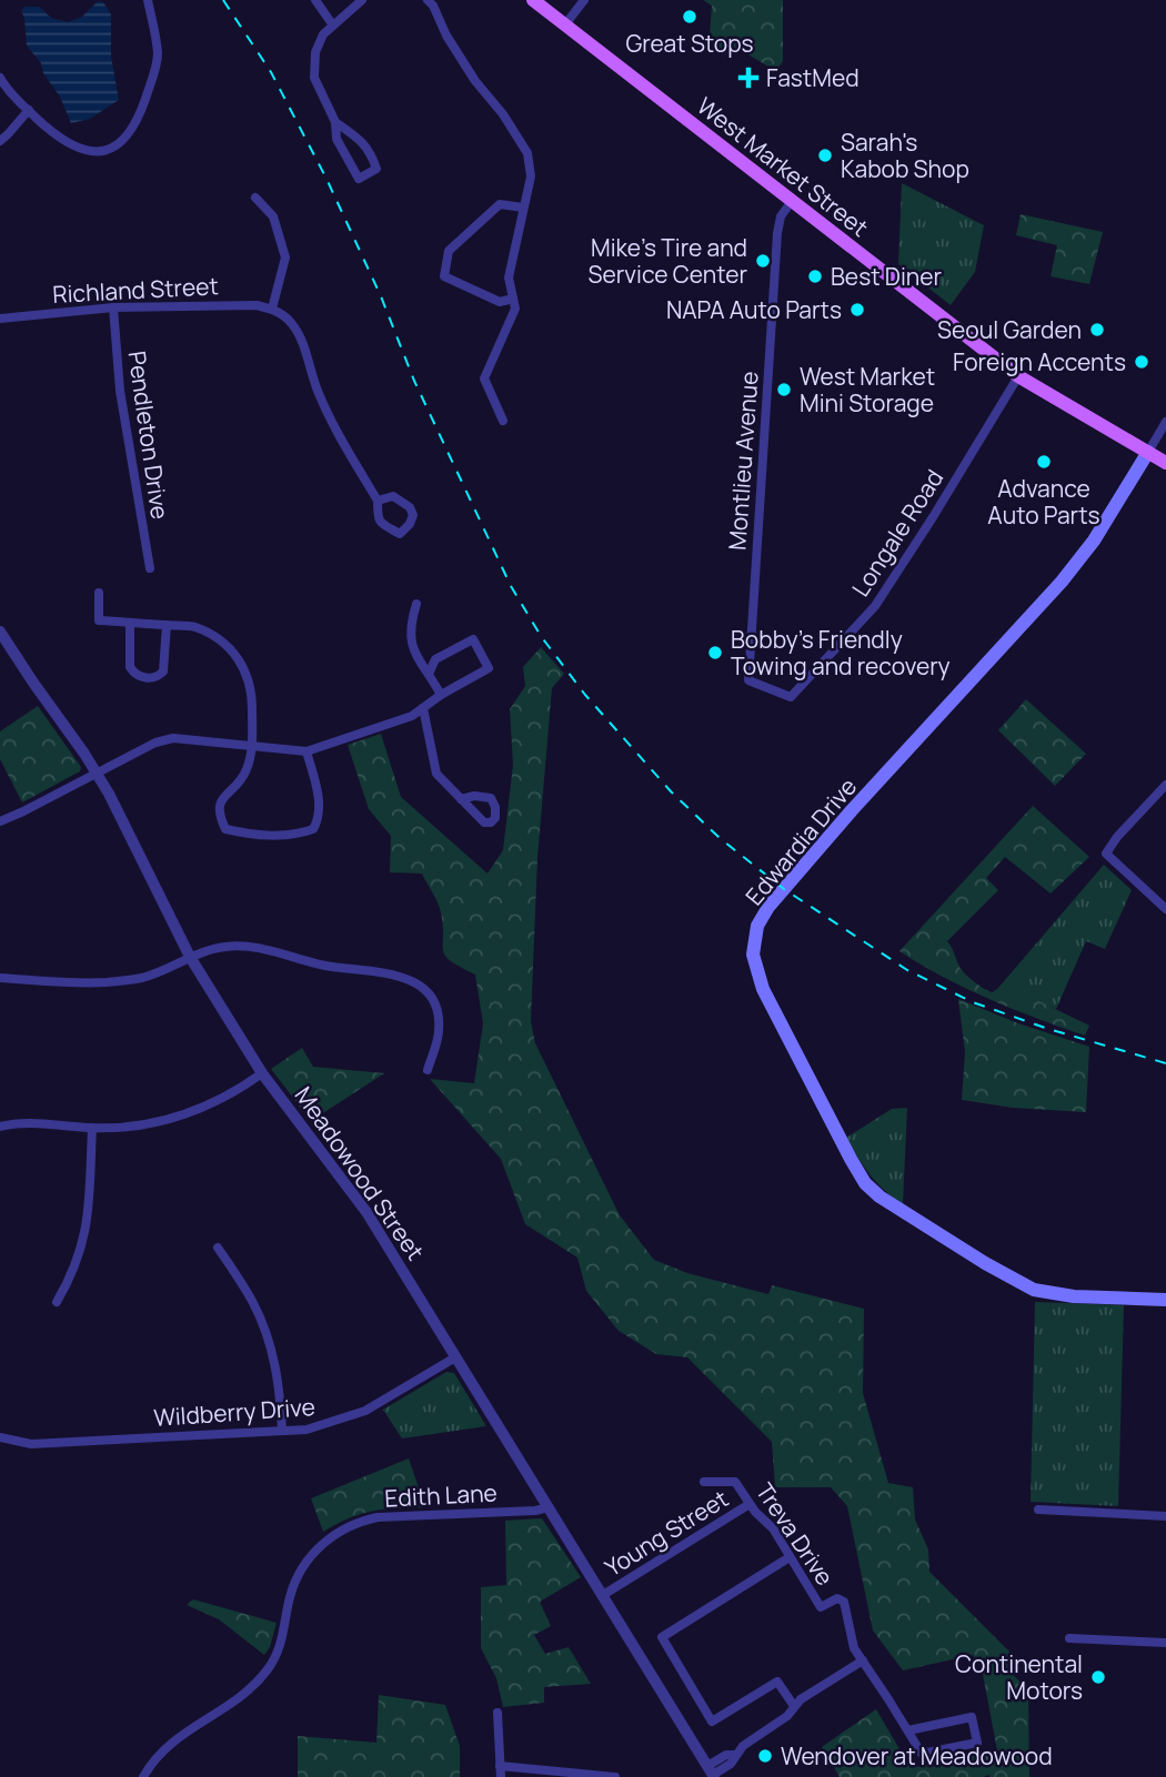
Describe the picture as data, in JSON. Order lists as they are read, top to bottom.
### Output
{
  "streets": {
    "main road": ["West Market Street", "Edwardia Drive"],
    "street": [
      "Richland Street",
      "Pendleton Drive",
      "Montlieu Avenue",
      "Longale Road",
      "Meadowood Street",
      "Wildberry Drive",
      "Edith Lane",
      "Young Street",
      "Treva Drive"
    ]
  },
  "crossings": [
    ["West Market Street", "Montlieu Avenue"],
    ["West Market Street", "Longale Road"],
    ["West Market Street", "Edwardia Drive"],
    ["Richland Street", "Pendleton Drive"],
    ["Montlieu Avenue", "Longale Road"],
    ["Meadowood Street", "Wildberry Drive"],
    ["Meadowood Street", "Edith Lane"],
    ["Meadowood Street", "Young Street"],
    ["Young Street", "Treva Drive"]
  ],
  "places": {
    "other": [
      "Great Stops",
      "Sarah's Kabob Shop",
      "Mike's Tire and Service Center",
      "Best Diner",
      "NAPA Auto Parts",
      "Seoul Garden",
      "Foreign Accents",
      "West Market Mini Storage",
      "Advance Auto Parts",
      "Bobby's Friendly Towing and recovery",
      "Continental Motors",
      "Wendover at Meadowood"
    ],
    "health": ["FastMed"]
  }
}
